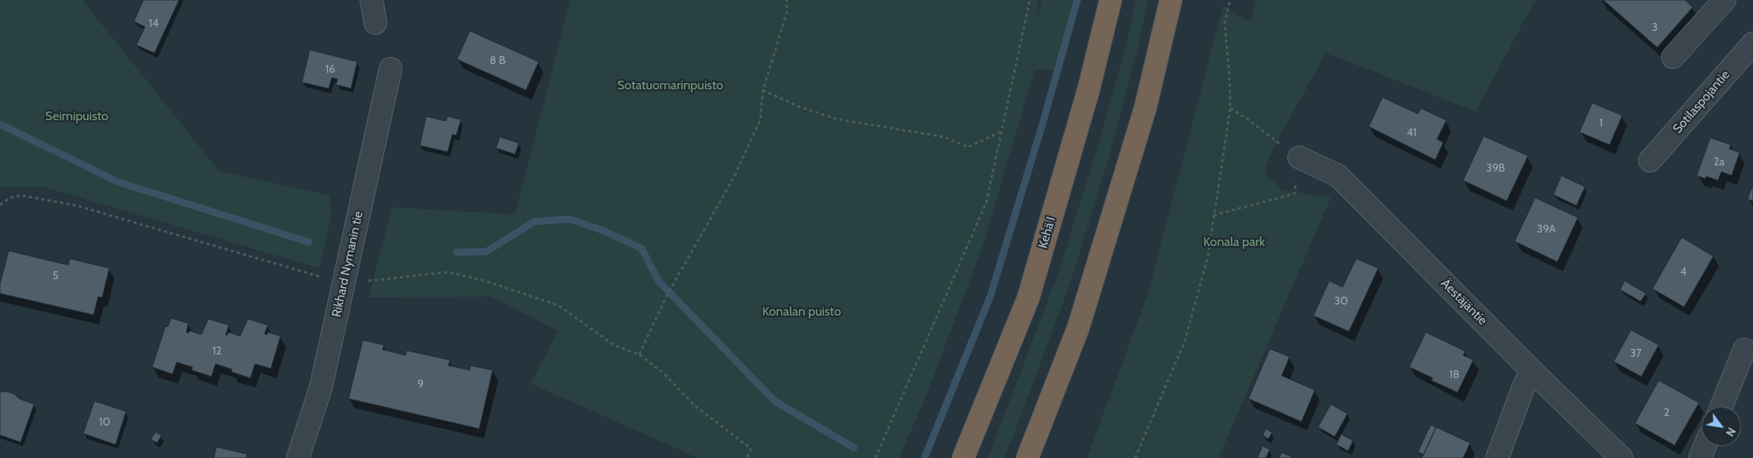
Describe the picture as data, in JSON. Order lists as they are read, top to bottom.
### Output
{
  "streets": {
    "highway": ["Kehä I"],
    "street": ["Sotilaspojantie", "Rikhard Nymanin tie", "Äestäjäntie"]
  },
  "parks": [
    "Sotatuomarinpuisto",
    "Seimipuisto",
    "Konala park",
    "Konalan puisto"
  ],
  "house_numbers": [
    "14",
    "3",
    "8 B",
    "16",
    "1",
    "41",
    "2a",
    "39B",
    "39A",
    "4",
    "5",
    "30",
    "12",
    "37",
    "18",
    "9",
    "2",
    "10"
  ],
  "north": "bottom right"
}
